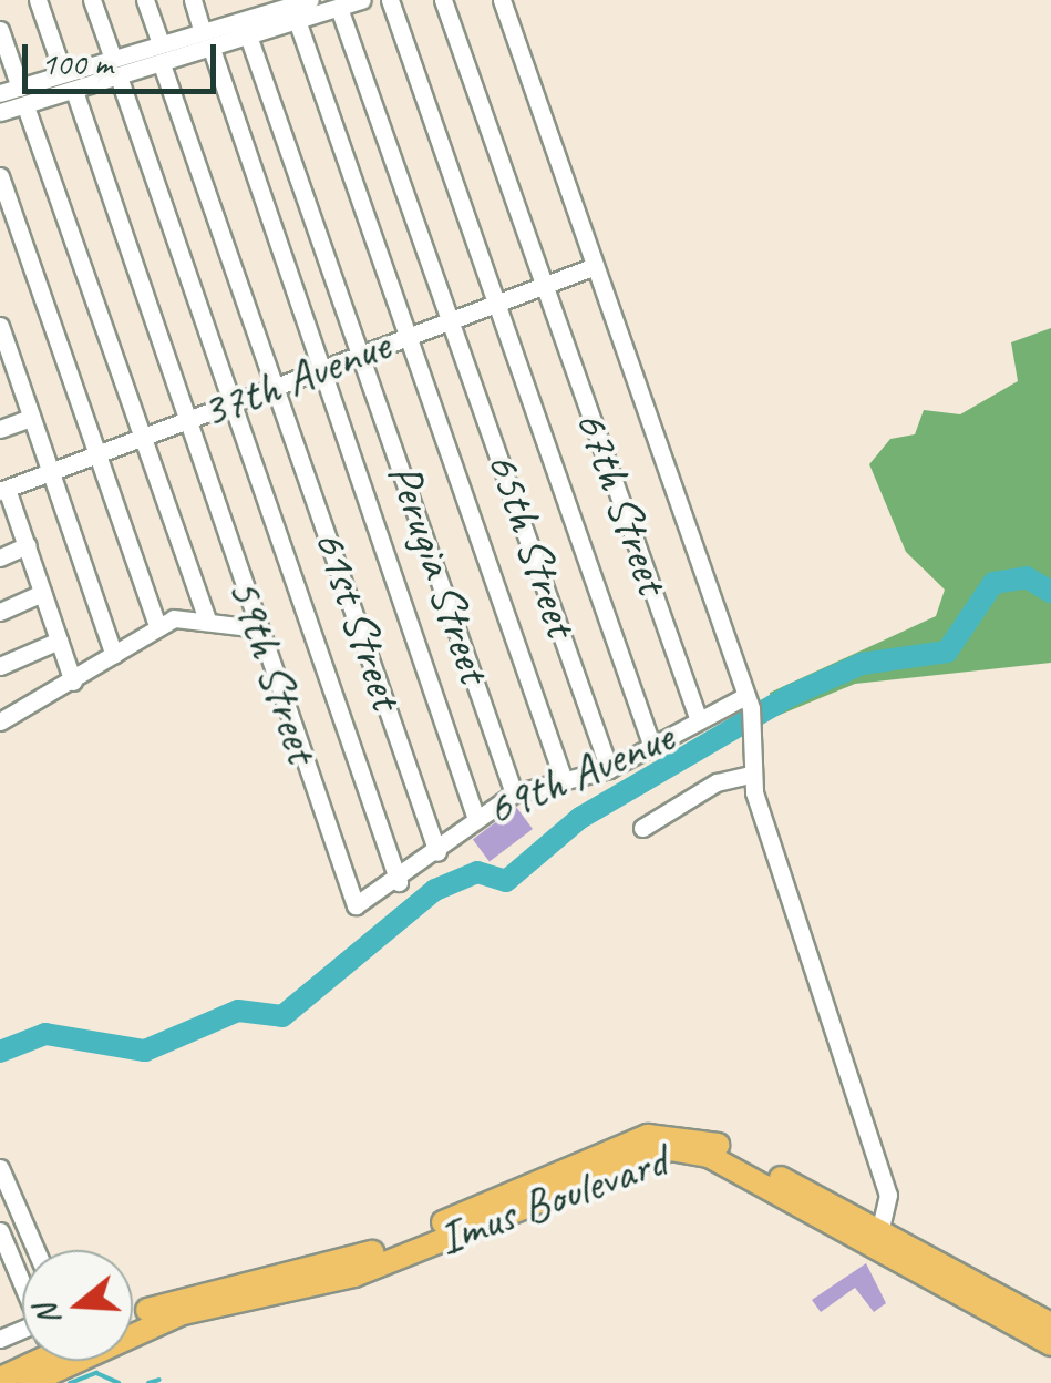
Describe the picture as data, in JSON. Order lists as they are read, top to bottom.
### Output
{
  "streets": {
    "main road": ["Imus Boulevard"],
    "street": [
      "37th Avenue",
      "67th Street",
      "65th Street",
      "Perugia Street",
      "61st Street",
      "59th Street",
      "69th Avenue"
    ]
  },
  "crossings": [
    ["37th Avenue", "67th Street"],
    ["37th Avenue", "65th Street"],
    ["37th Avenue", "Perugia Street"],
    ["37th Avenue", "61st Street"],
    ["37th Avenue", "59th Street"],
    ["67th Street", "69th Avenue"],
    ["65th Street", "69th Avenue"],
    ["Perugia Street", "69th Avenue"],
    ["61st Street", "69th Avenue"],
    ["59th Street", "69th Avenue"]
  ],
  "scale_bar": "100 m",
  "north": "left"
}
